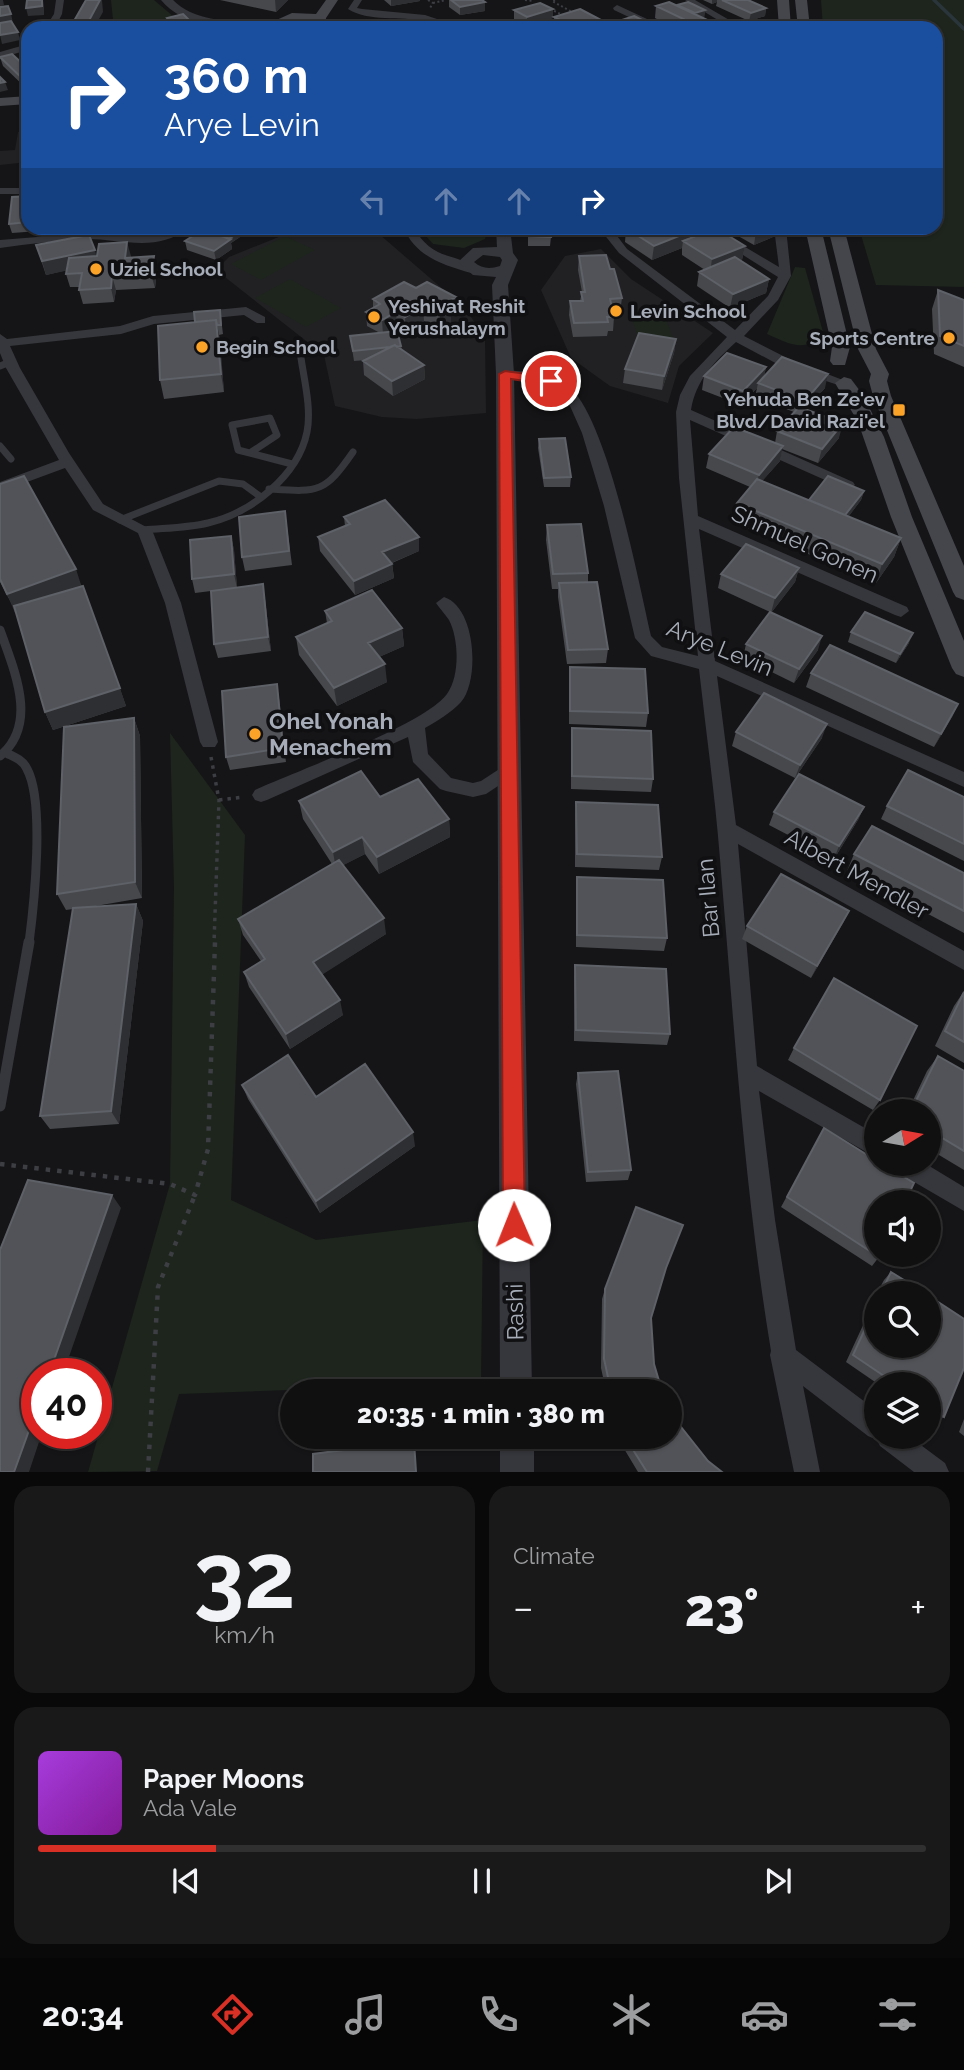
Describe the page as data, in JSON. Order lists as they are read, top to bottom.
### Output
{
  "streets": {
    "street": [
      "Shmuel Gonen",
      "Arye Levin",
      "Albert Mendler",
      "Bar Ilan",
      "Rashi"
    ]
  },
  "crossings": [
    ["Shmuel Gonen", "Bar Ilan"],
    ["Arye Levin", "Bar Ilan"],
    ["Arye Levin", "Rashi"],
    ["Albert Mendler", "Bar Ilan"]
  ],
  "places": {
    "other": [
      "Uziel School",
      "Levin School",
      "Yeshivat Reshit Yerushalaym",
      "Sports Centre",
      "Begin School",
      "Ohel Yonah Menachem"
    ],
    "transit": ["Yehuda Ben Ze'ev Blvd/David Razi'el"]
  },
  "north": "right",
  "page": {
    "turn": ["360 m", "Arye Levin"],
    "limit": "40",
    "trip": "20:35 · 1 min · 380 m",
    "tile": [
      ["32", "km/h"],
      "Climate"
    ],
    "heat": ["−", "23°", "+"],
    "song": ["Paper Moons", "Ada Vale"],
    "tabs": "20:34"
  }
}
